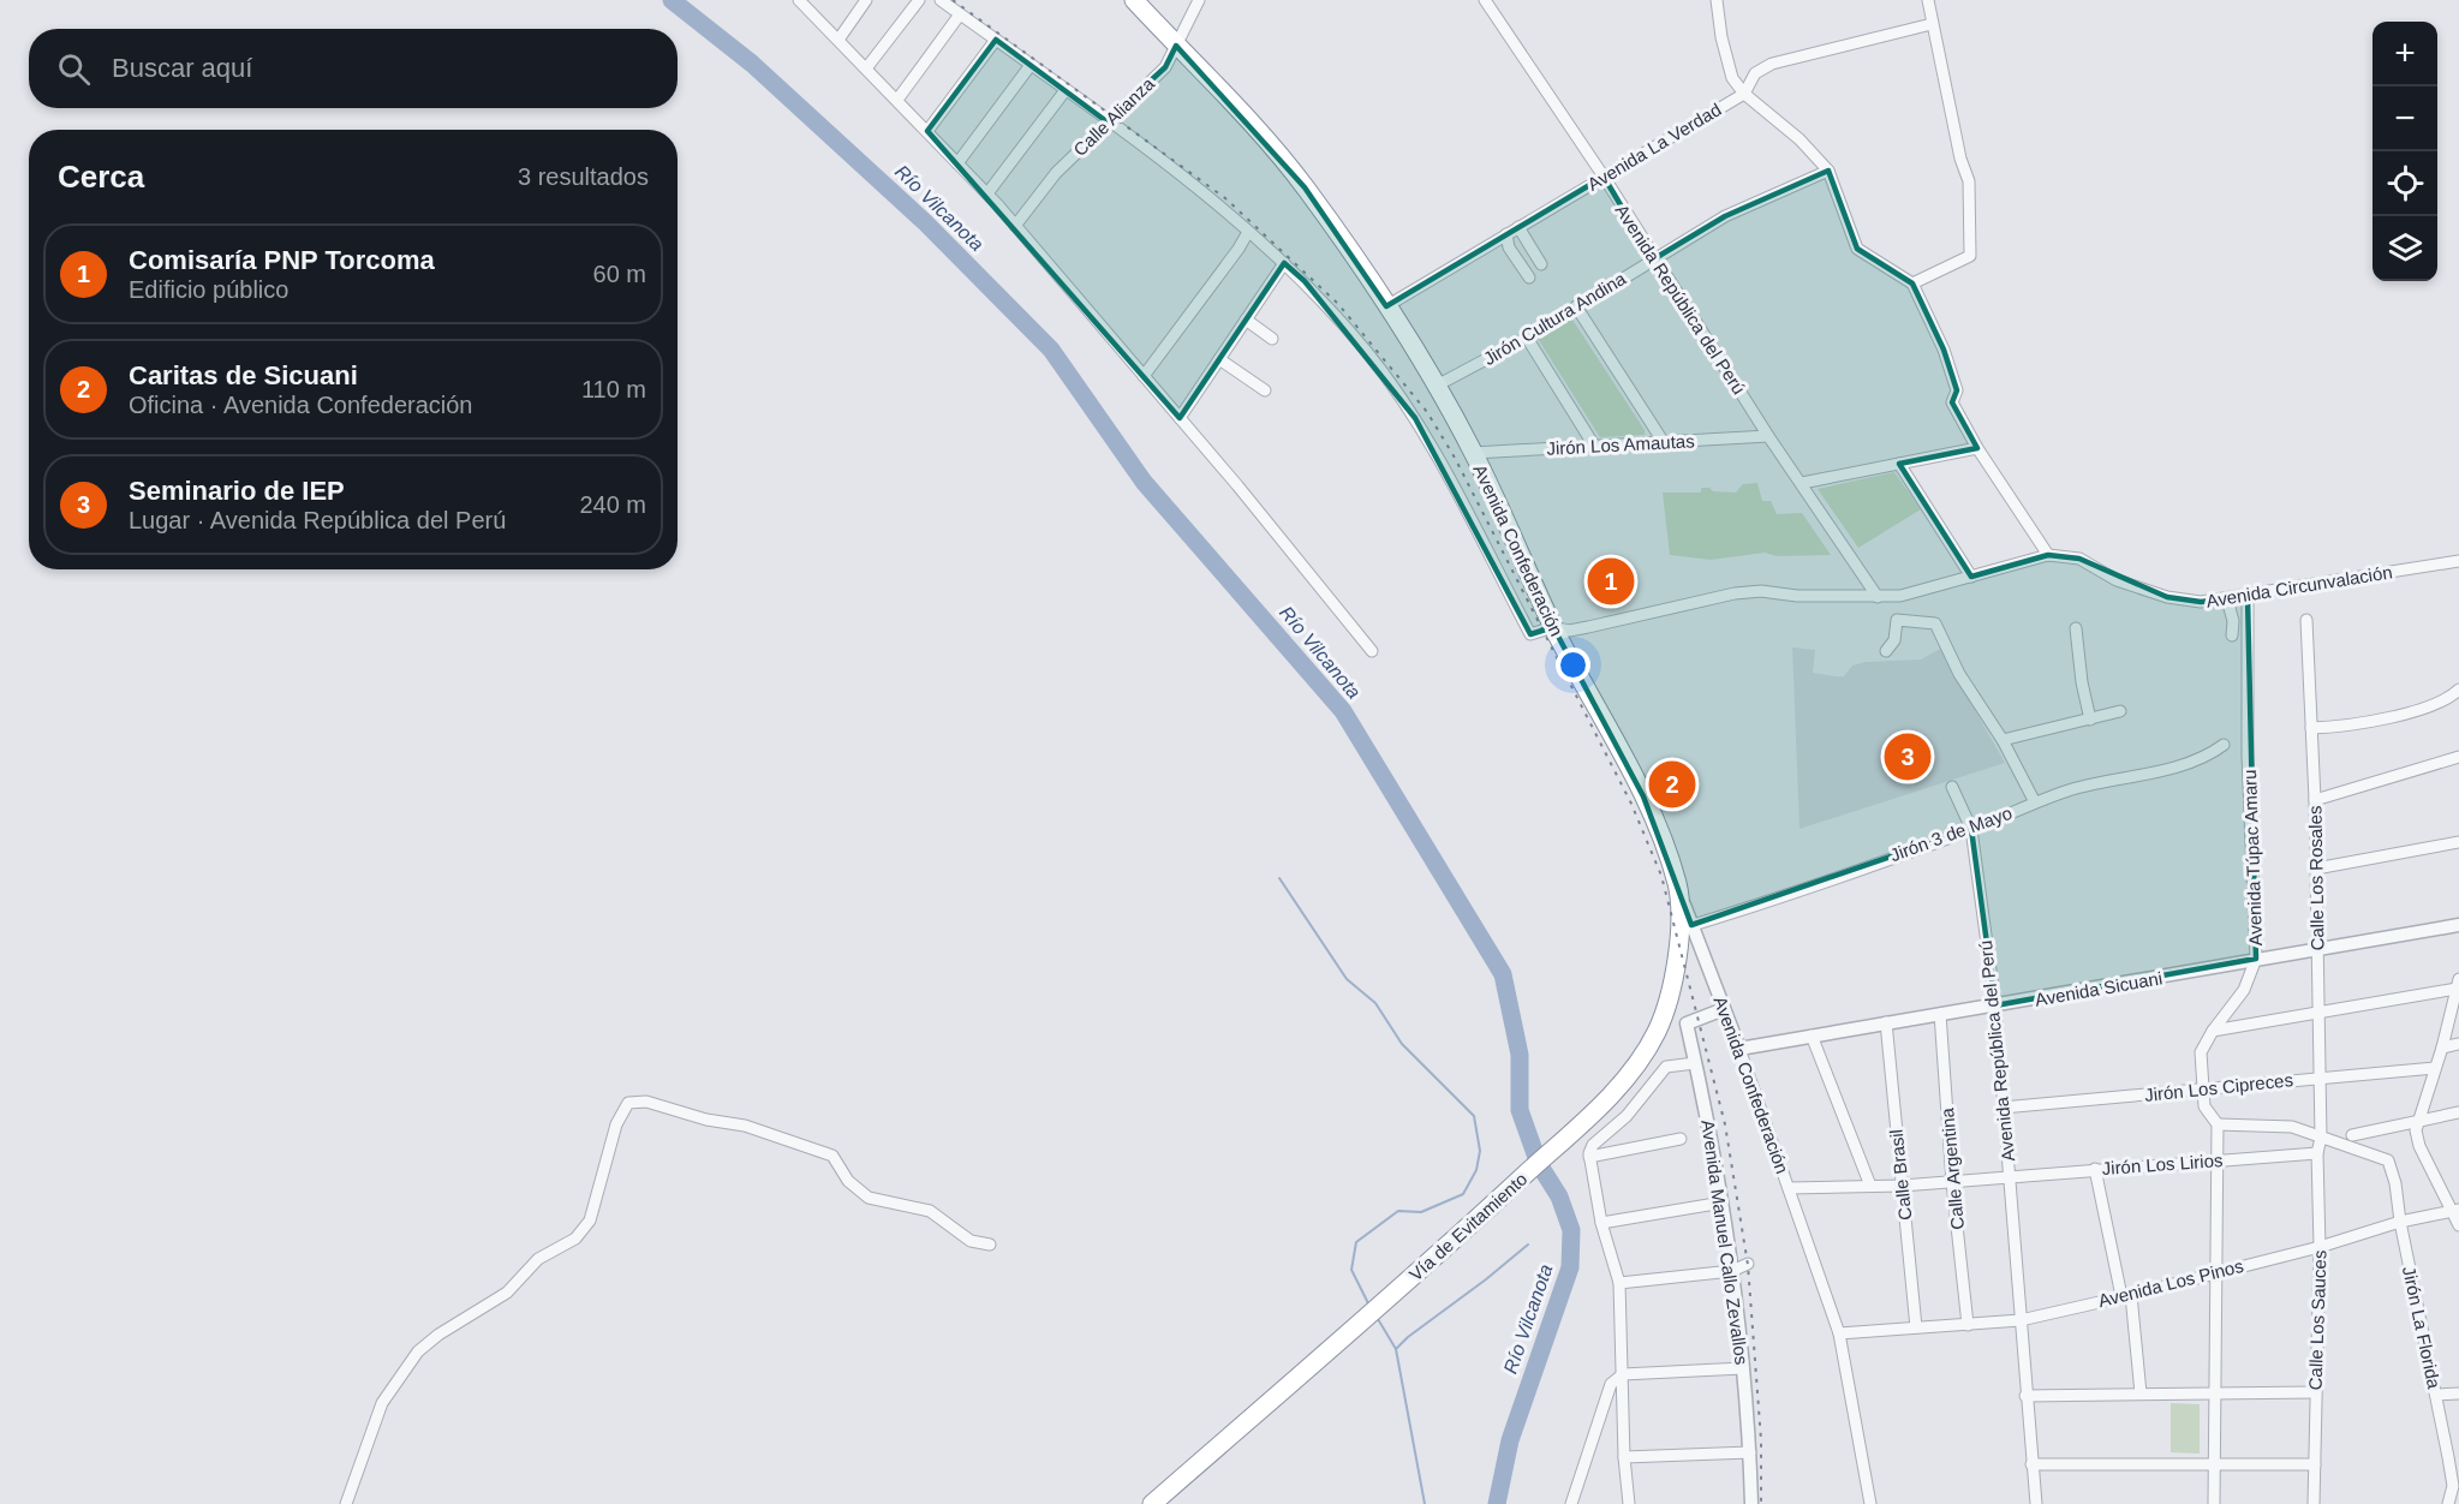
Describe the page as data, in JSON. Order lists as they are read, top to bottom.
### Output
{
  "streets": {
    "highway": ["Avenida Confederación", "Vía de Evitamiento"],
    "street": [
      "Calle Alianza",
      "Avenida La Verdad",
      "Avenida República del Perú",
      "Jirón Cultura Andina",
      "Jirón Los Amautas",
      "Avenida Circunvalación",
      "Jirón 3 de Mayo",
      "Avenida Túpac Amaru",
      "Calle Los Rosales",
      "Avenida Sicuani",
      "Jirón Los Cipreces",
      "Jirón Los Lirios",
      "Calle Argentina",
      "Calle Brasil",
      "Avenida Manuel Callo Zevallos",
      "Avenida Los Pinos",
      "Calle Los Sauces",
      "Jirón La Florida"
    ]
  },
  "crossings": [
    ["Calle Alianza", "Avenida Confederación"],
    ["Avenida La Verdad", "Avenida República del Perú"],
    ["Avenida La Verdad", "Avenida Confederación"],
    ["Avenida República del Perú", "Jirón Cultura Andina"],
    ["Avenida República del Perú", "Jirón Los Amautas"],
    ["Avenida República del Perú", "Avenida Circunvalación"],
    ["Avenida República del Perú", "Jirón 3 de Mayo"],
    ["Avenida República del Perú", "Avenida Sicuani"],
    ["Avenida República del Perú", "Jirón Los Cipreces"],
    ["Avenida República del Perú", "Jirón Los Lirios"],
    ["Avenida República del Perú", "Avenida Los Pinos"],
    ["Jirón Cultura Andina", "Avenida Confederación"],
    ["Jirón Los Amautas", "Avenida Confederación"],
    ["Avenida Confederación", "Avenida Circunvalación"],
    ["Avenida Confederación", "Jirón 3 de Mayo"],
    ["Avenida Confederación", "Avenida Sicuani"],
    ["Avenida Confederación", "Jirón Los Lirios"],
    ["Avenida Confederación", "Vía de Evitamiento"],
    ["Avenida Confederación", "Avenida Los Pinos"],
    ["Avenida Circunvalación", "Avenida Túpac Amaru"],
    ["Jirón 3 de Mayo", "Vía de Evitamiento"],
    ["Avenida Túpac Amaru", "Avenida Sicuani"],
    ["Avenida Túpac Amaru", "Jirón Los Cipreces"],
    ["Avenida Túpac Amaru", "Jirón Los Lirios"],
    ["Avenida Túpac Amaru", "Avenida Los Pinos"],
    ["Calle Los Rosales", "Avenida Sicuani"],
    ["Calle Los Rosales", "Jirón Los Cipreces"],
    ["Calle Los Rosales", "Calle Los Sauces"],
    ["Calle Los Rosales", "Jirón La Florida"],
    ["Avenida Sicuani", "Calle Argentina"],
    ["Avenida Sicuani", "Calle Brasil"],
    ["Jirón Los Lirios", "Calle Argentina"],
    ["Jirón Los Lirios", "Calle Brasil"],
    ["Jirón Los Lirios", "Calle Los Sauces"],
    ["Calle Argentina", "Avenida Los Pinos"],
    ["Calle Brasil", "Avenida Los Pinos"],
    ["Avenida Los Pinos", "Calle Los Sauces"],
    ["Avenida Los Pinos", "Jirón La Florida"],
    ["Calle Los Sauces", "Jirón La Florida"]
  ],
  "water": ["Río Vilcanota"],
  "page": {
    "map_buttons": ["+", "−"],
    "search": "Buscar aquí",
    "heading": ["Cerca", "3 resultados"],
    "list": [
      {
        "mark": "1",
        "name": "Comisaría PNP Torcoma",
        "note": "Edificio público",
        "value": "60 m"
      },
      {
        "mark": "2",
        "name": "Caritas de Sicuani",
        "note": "Oficina · Avenida Confederación",
        "value": "110 m"
      },
      {
        "mark": "3",
        "name": "Seminario de IEP",
        "note": "Lugar · Avenida República del Perú",
        "value": "240 m"
      }
    ],
    "pins": ["1", "3", "2"]
  }
}
